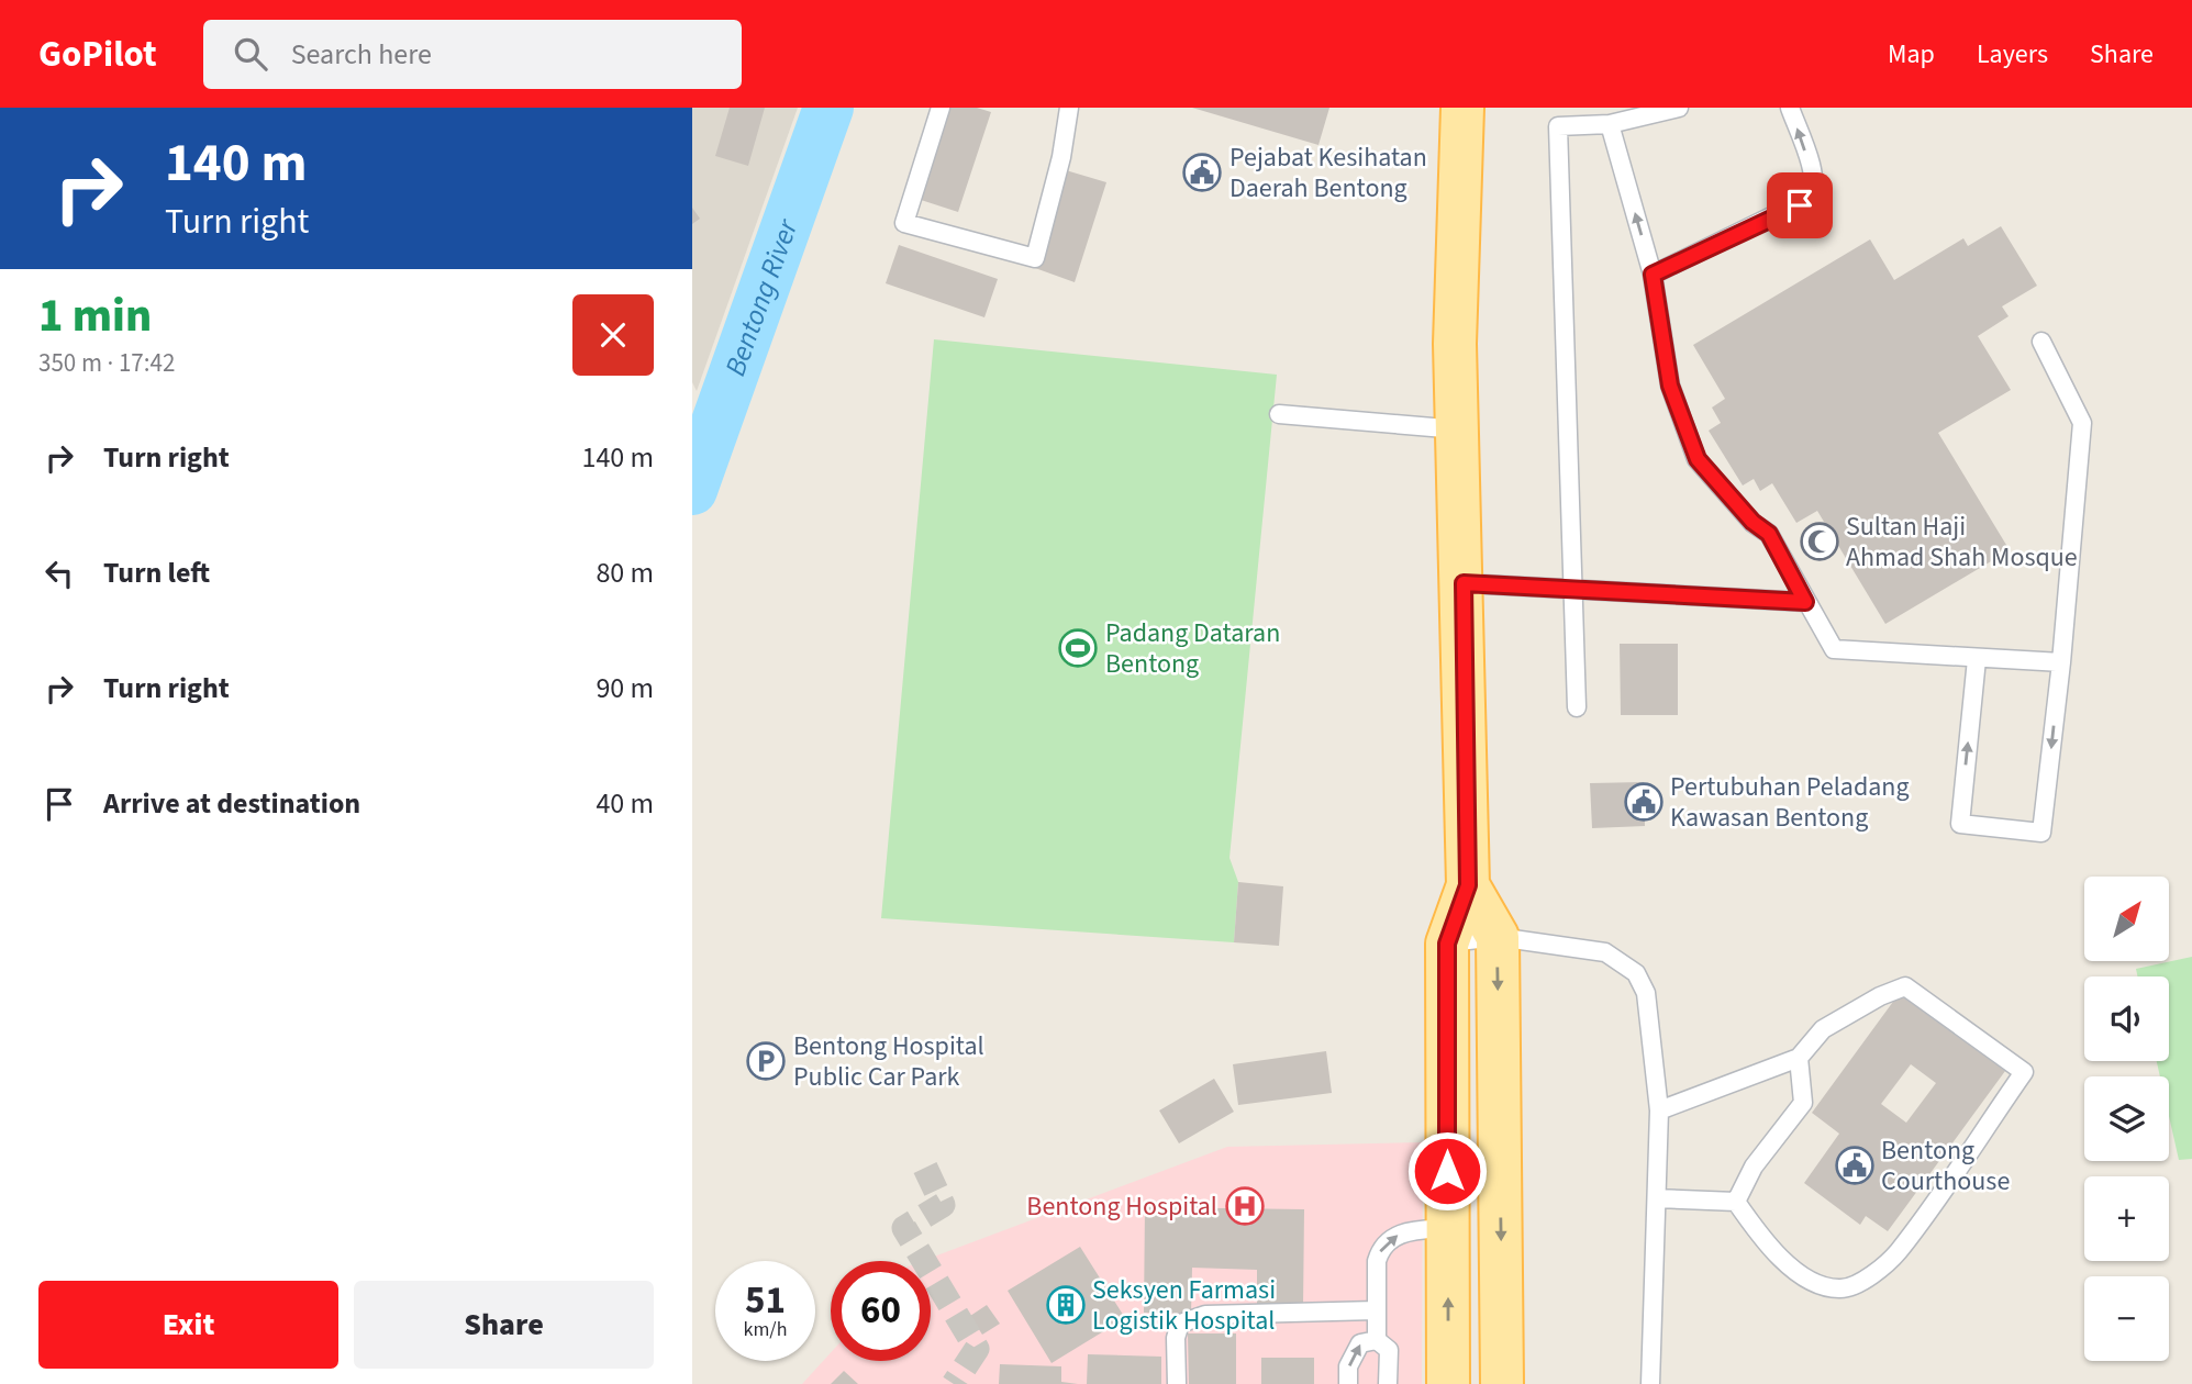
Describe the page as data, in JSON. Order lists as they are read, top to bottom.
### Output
{
  "water": ["Bentong River"],
  "places": {
    "public building": ["Pejabat Kesihatan Daerah Bentong", "Pertubuhan Peladang Kawasan Bentong", "Bentong Courthouse"],
    "mosque": ["Sultan Haji Ahmad Shah Mosque"],
    "sports": ["Padang Dataran Bentong"],
    "parking": ["Bentong Hospital Public Car Park"],
    "hospital": ["Bentong Hospital"],
    "building": ["Seksyen Farmasi Logistik Hospital"]
  },
  "north": "top right",
  "page": {
    "header": "GoPilot",
    "search": "Search here",
    "nav": ["Map", "Layers", "Share"],
    "turn": ["140 m", "Turn right"],
    "heading": ["1 min", "350 m · 17:42"],
    "list": [
      {
        "name": "Turn right",
        "value": "140 m"
      },
      {
        "name": "Turn left",
        "value": "80 m"
      },
      {
        "name": "Turn right",
        "value": "90 m"
      },
      {
        "name": "Arrive at destination",
        "value": "40 m"
      }
    ],
    "map_buttons": ["+", "−"],
    "speed": "51 km/h",
    "limit": "60",
    "buttons": ["Exit", "Share"]
  }
}
